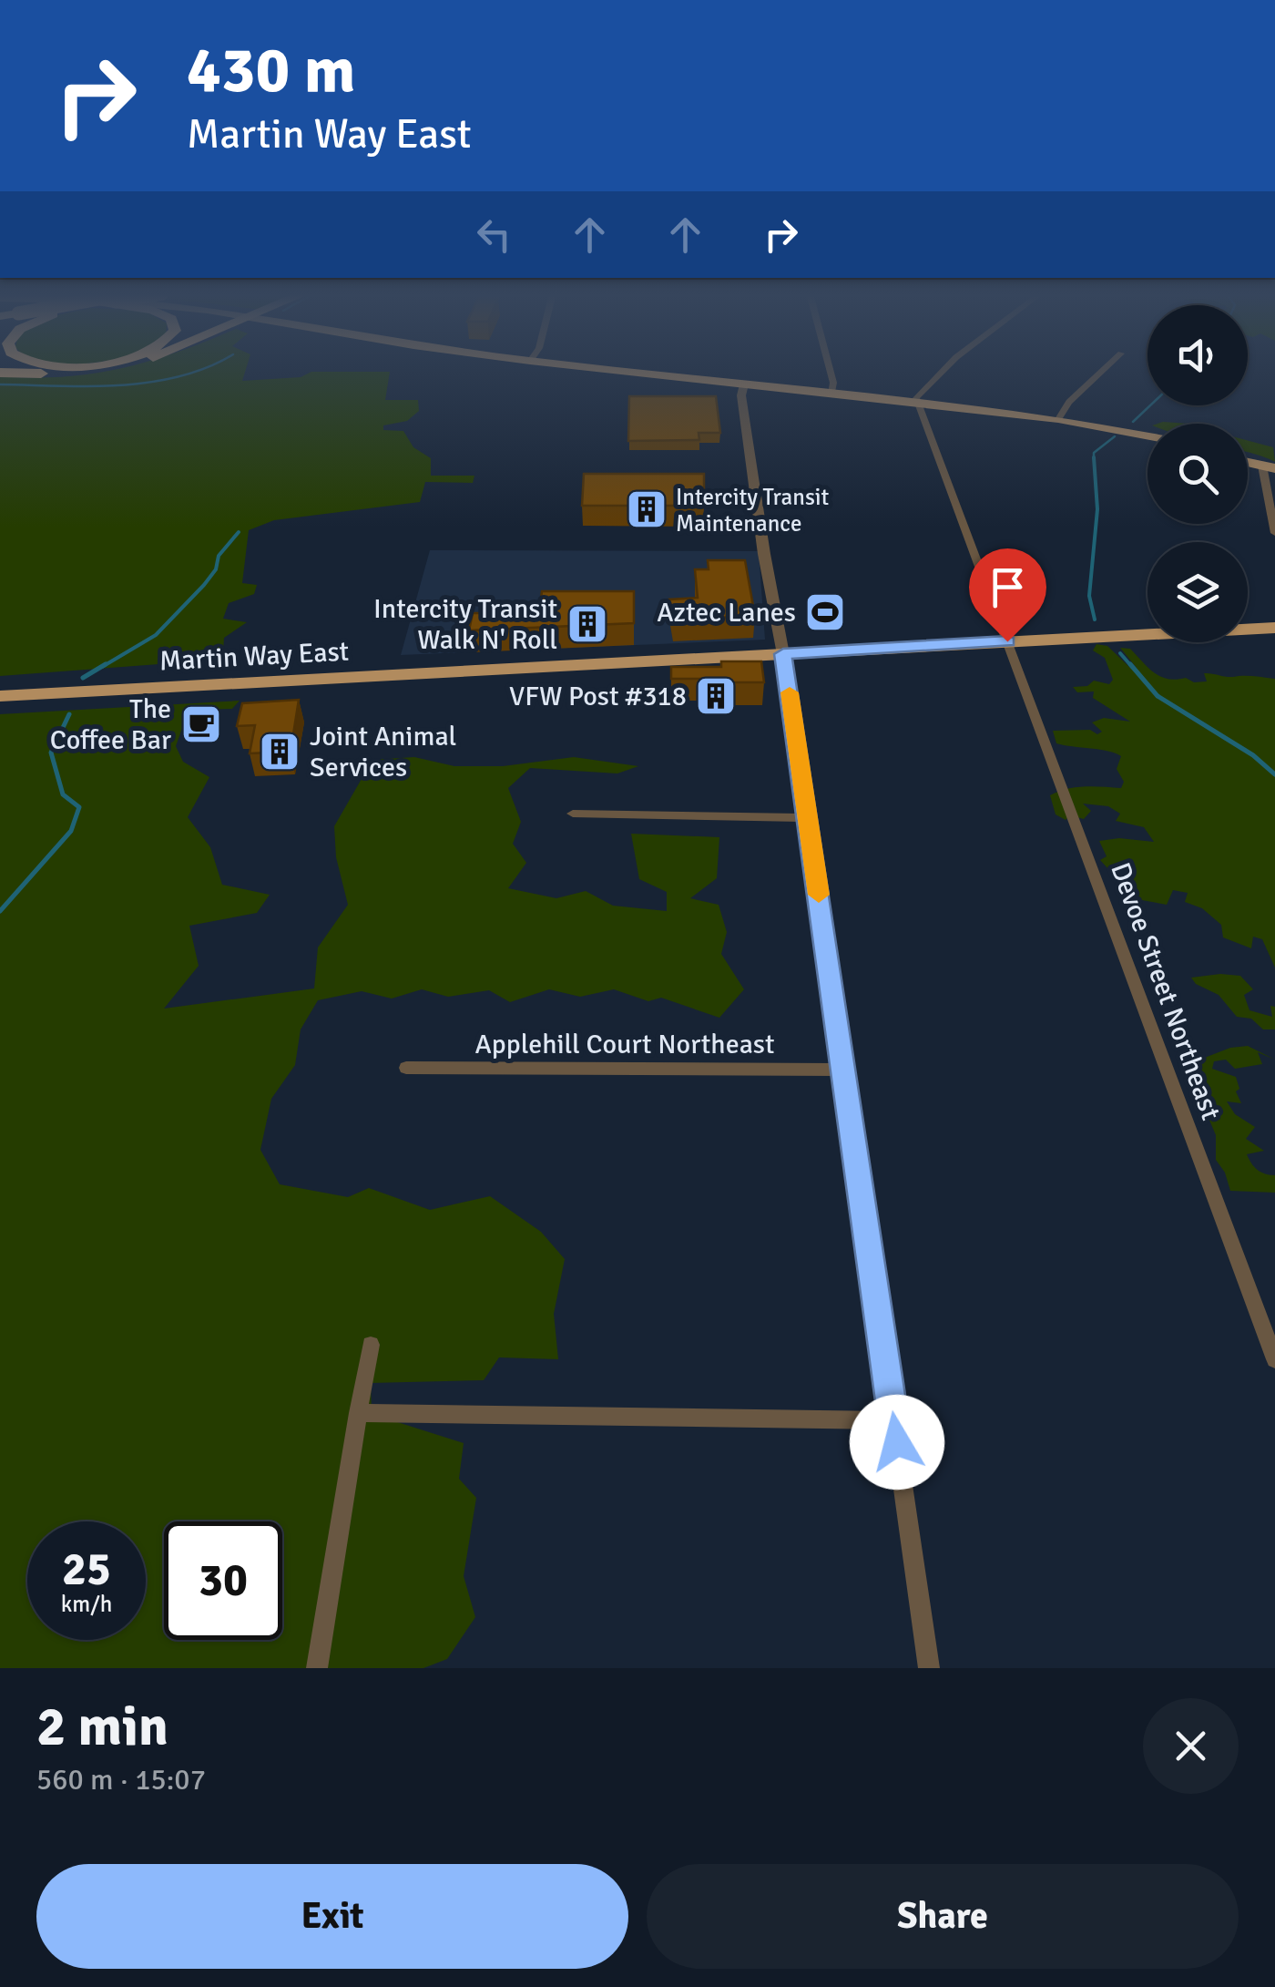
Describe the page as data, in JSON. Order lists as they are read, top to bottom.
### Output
{
  "streets": {
    "main road": ["Martin Way East"],
    "street": ["Devoe Street Northeast", "Applehill Court Northeast"]
  },
  "crossings": [
    ["Martin Way East", "Devoe Street Northeast"]
  ],
  "places": {
    "building": [
      "Intercity Transit Maintenance",
      "Intercity Transit Walk N' Roll",
      "VFW Post #318",
      "Joint Animal Services"
    ],
    "sports": ["Aztec Lanes"],
    "cafe": ["The Coffee Bar"]
  },
  "page": {
    "turn": ["430 m", "Martin Way East"],
    "speed": "25 km/h",
    "limit": "30",
    "heading": ["2 min", "560 m · 15:07"],
    "buttons": ["Exit", "Share"]
  }
}
